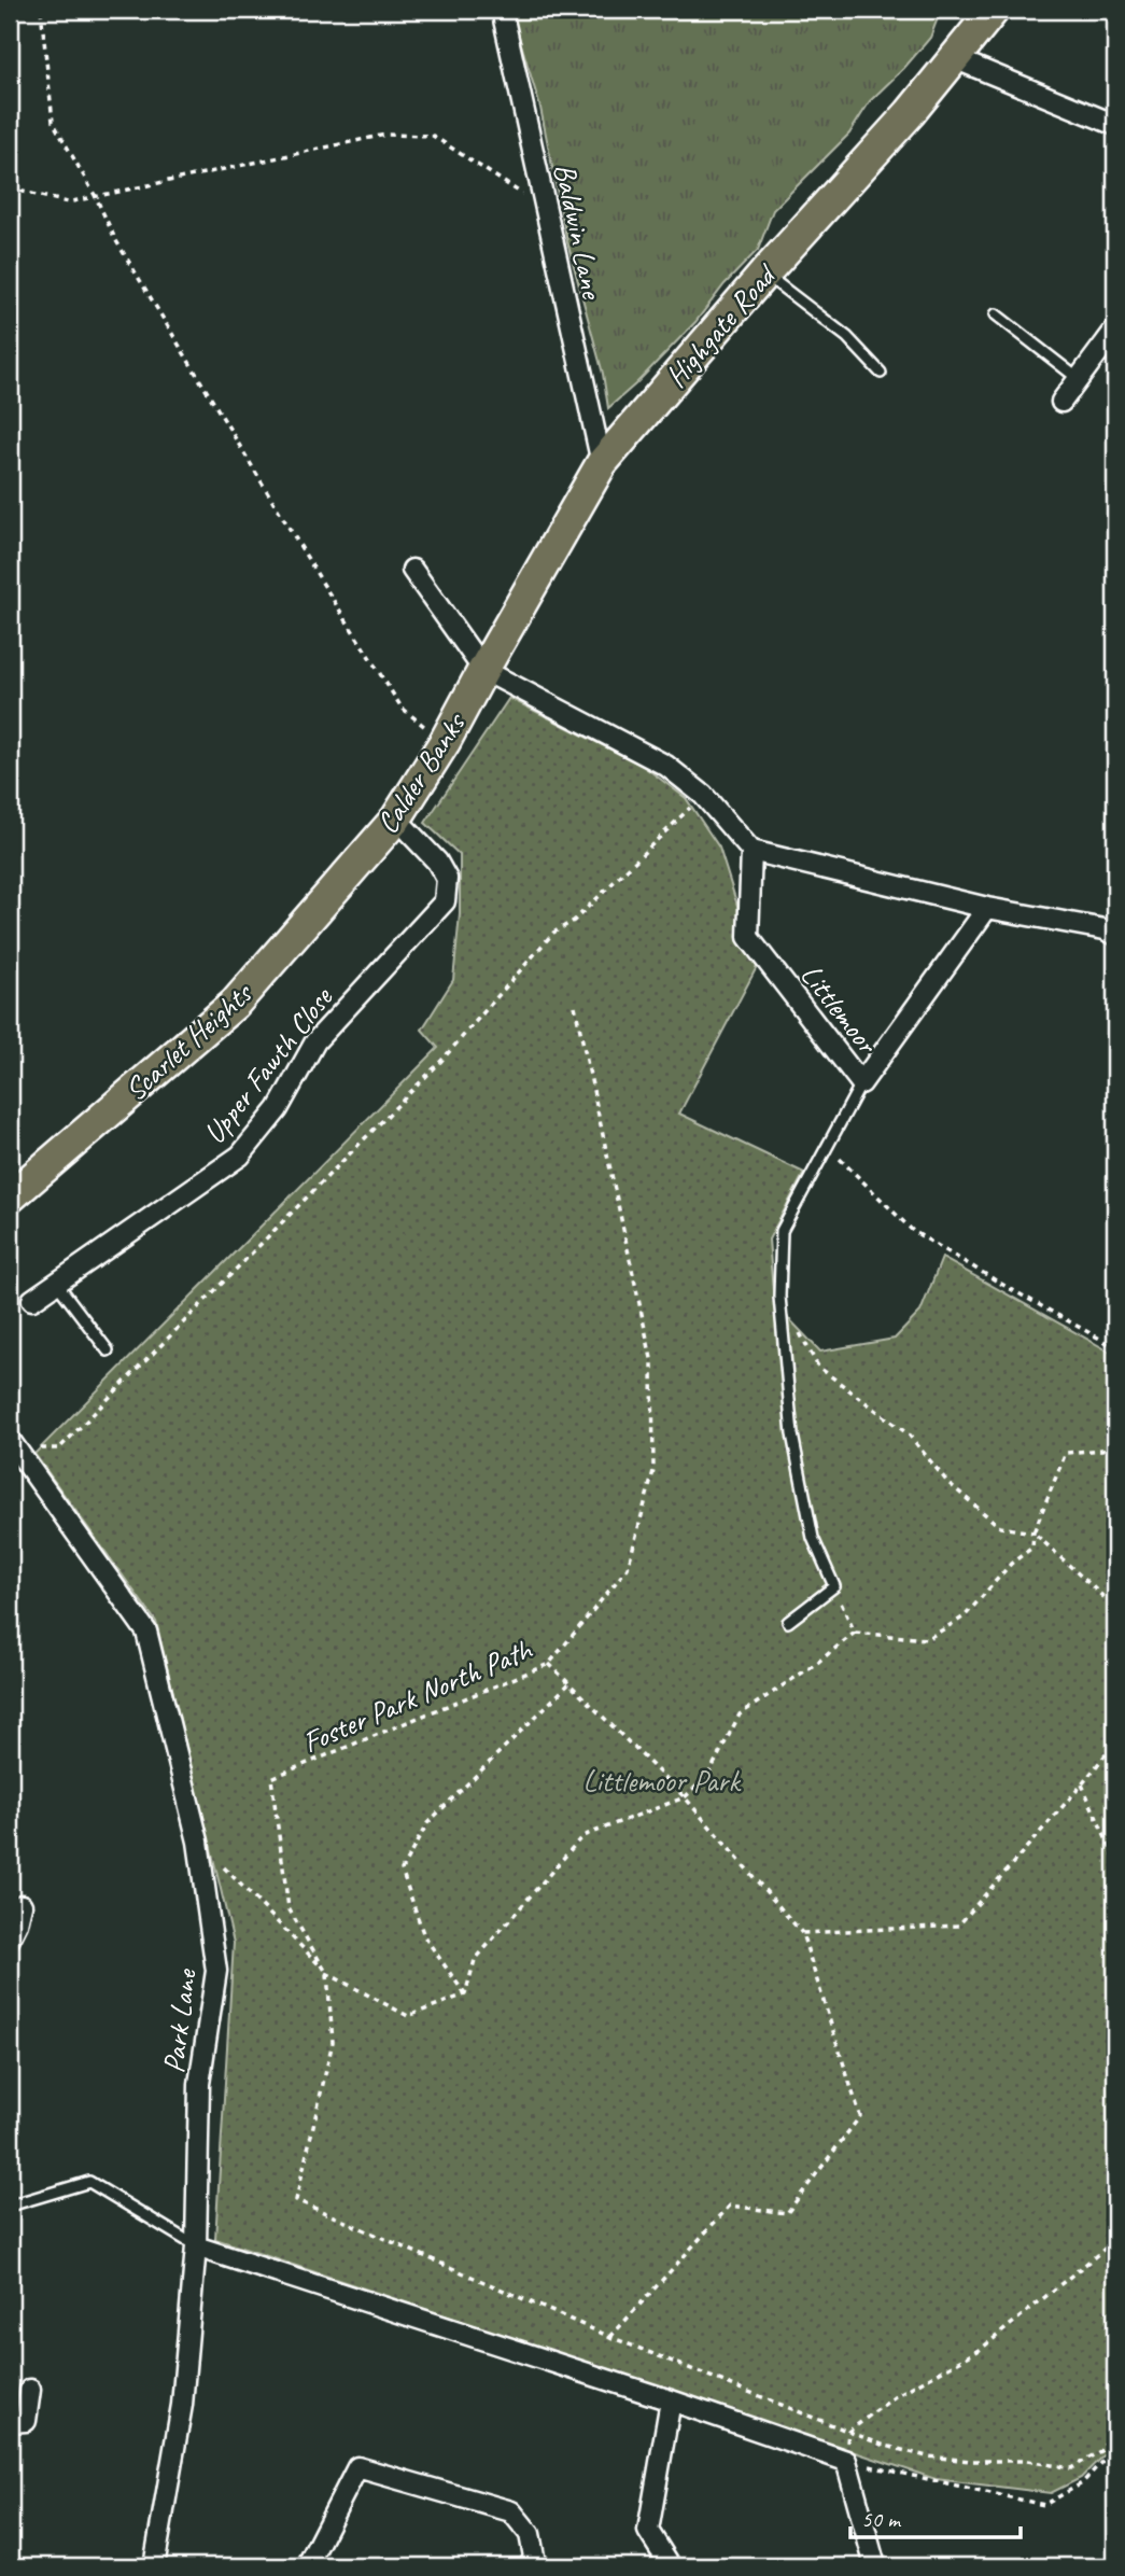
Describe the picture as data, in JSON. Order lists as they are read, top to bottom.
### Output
{
  "streets": {
    "main road": ["Highgate Road", "Calder Banks", "Scarlet Heights"],
    "street": [
      "Baldwin Lane",
      "Littlemoor",
      "Upper Fawth Close",
      "Park Lane"
    ],
    "path": ["Foster Park North Path"]
  },
  "crossings": [
    ["Baldwin Lane", "Highgate Road"],
    ["Highgate Road", "Calder Banks"],
    ["Calder Banks", "Scarlet Heights"],
    ["Calder Banks", "Upper Fawth Close"]
  ],
  "parks": ["Littlemoor Park"],
  "scale_bar": "50 m"
}
